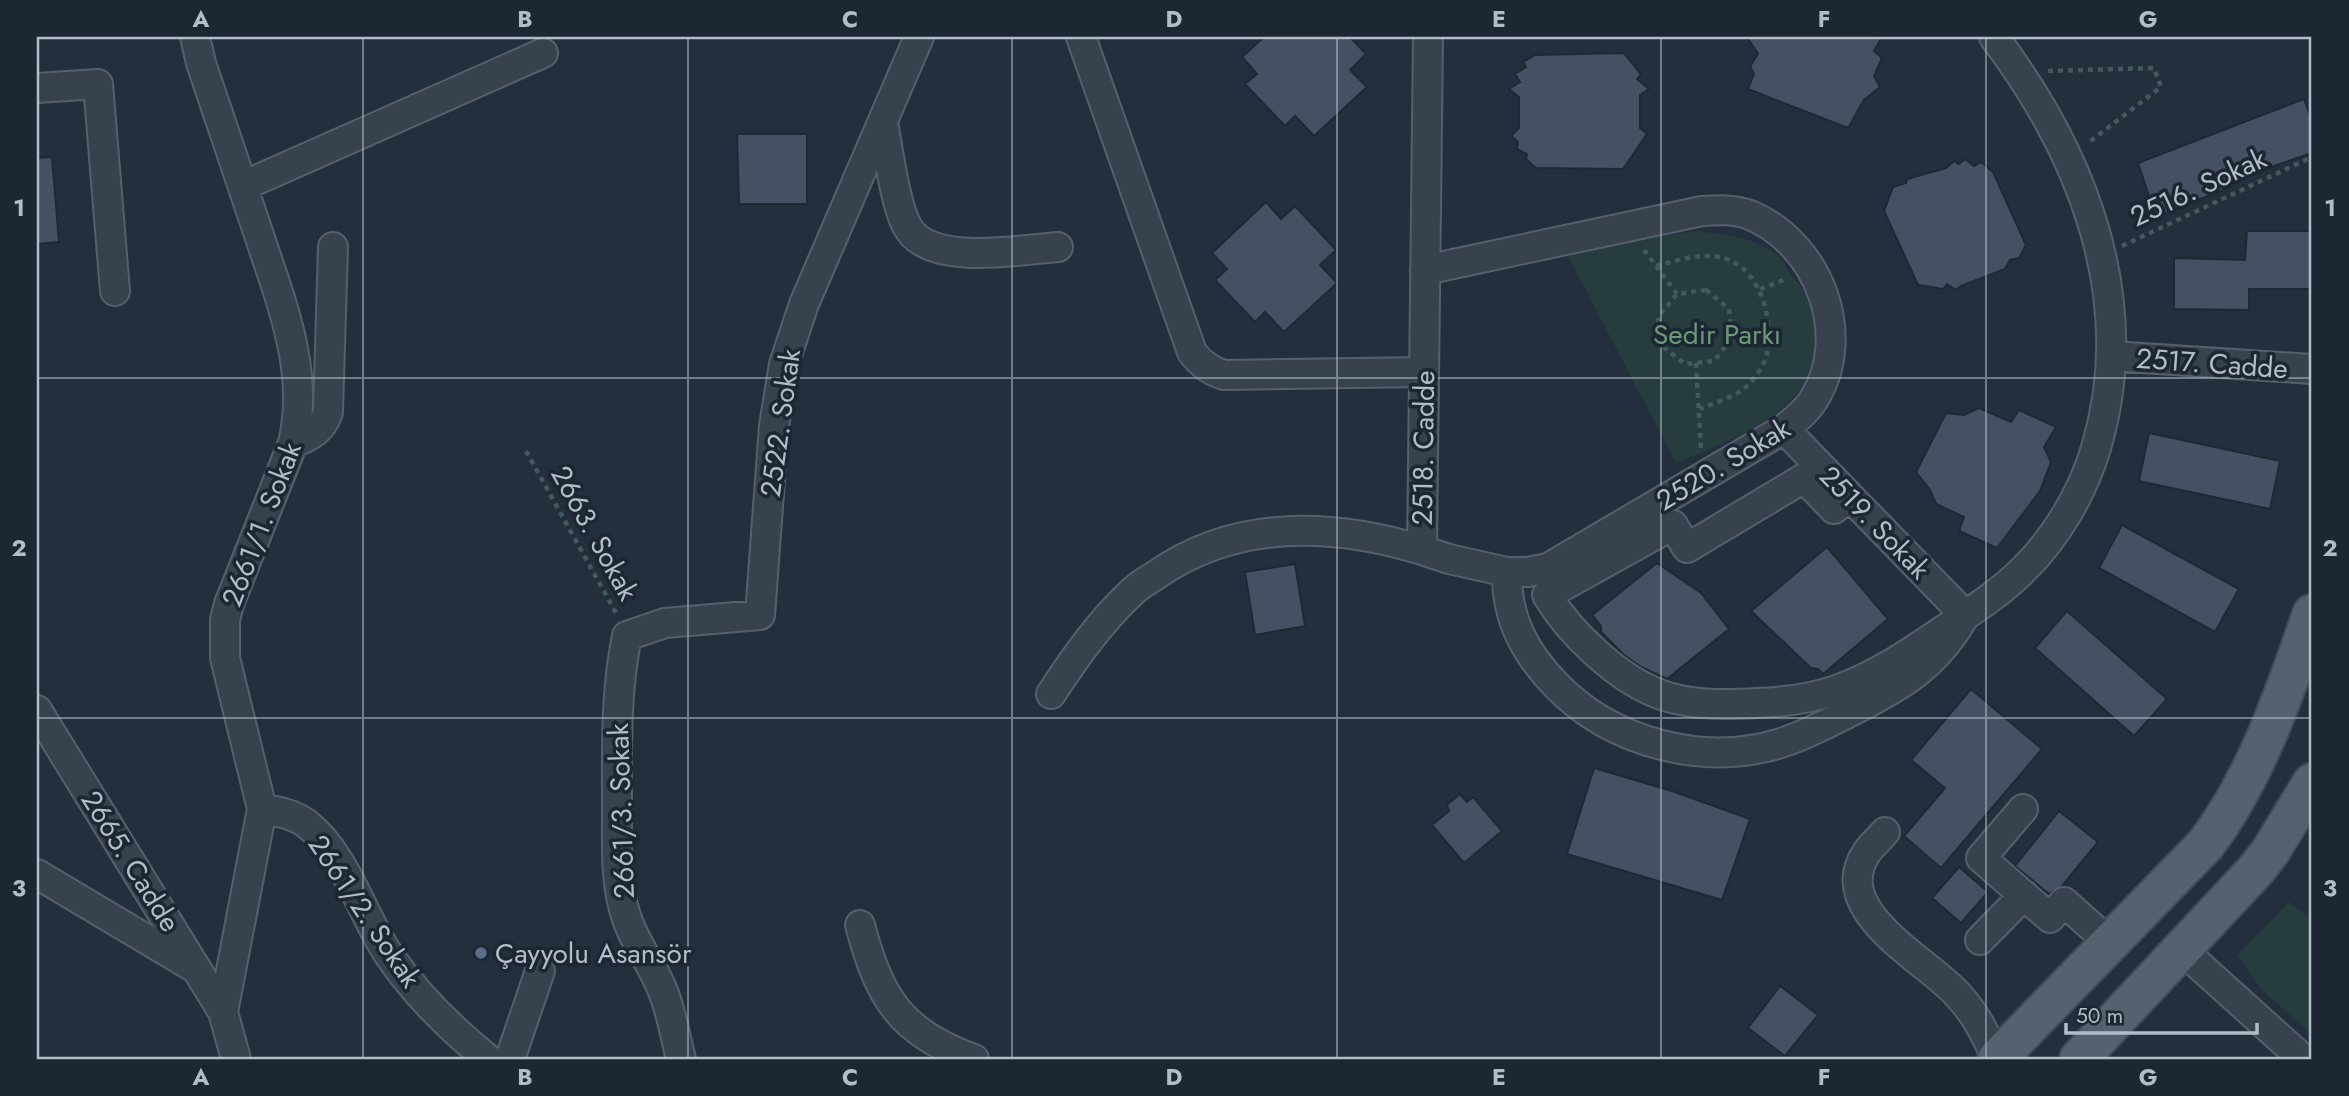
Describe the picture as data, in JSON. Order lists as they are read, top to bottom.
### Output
{
  "streets": {
    "street": [
      "2517. Cadde",
      "2522. Sokak",
      "2518. Cadde",
      "2520. Sokak",
      "2519. Sokak",
      "2661/1. Sokak",
      "2661/3. Sokak",
      "2665. Cadde",
      "2661/2. Sokak"
    ],
    "path": ["2516. Sokak", "2663. Sokak"]
  },
  "crossings": [
    ["2522. Sokak", "2663. Sokak"],
    ["2522. Sokak", "2661/3. Sokak"],
    ["2518. Cadde", "2520. Sokak"],
    ["2520. Sokak", "2519. Sokak"],
    ["2661/1. Sokak", "2665. Cadde"],
    ["2661/1. Sokak", "2661/2. Sokak"],
    ["2663. Sokak", "2661/3. Sokak"]
  ],
  "parks": ["Sedir Parkı"],
  "places": ["Çayyolu Asansör"],
  "scale_bar": "50 m",
  "grid": {
    "columns": [
      "A",
      "B",
      "C",
      "D",
      "E",
      "F",
      "G"
    ],
    "rows": ["1", "2", "3"]
  }
}
